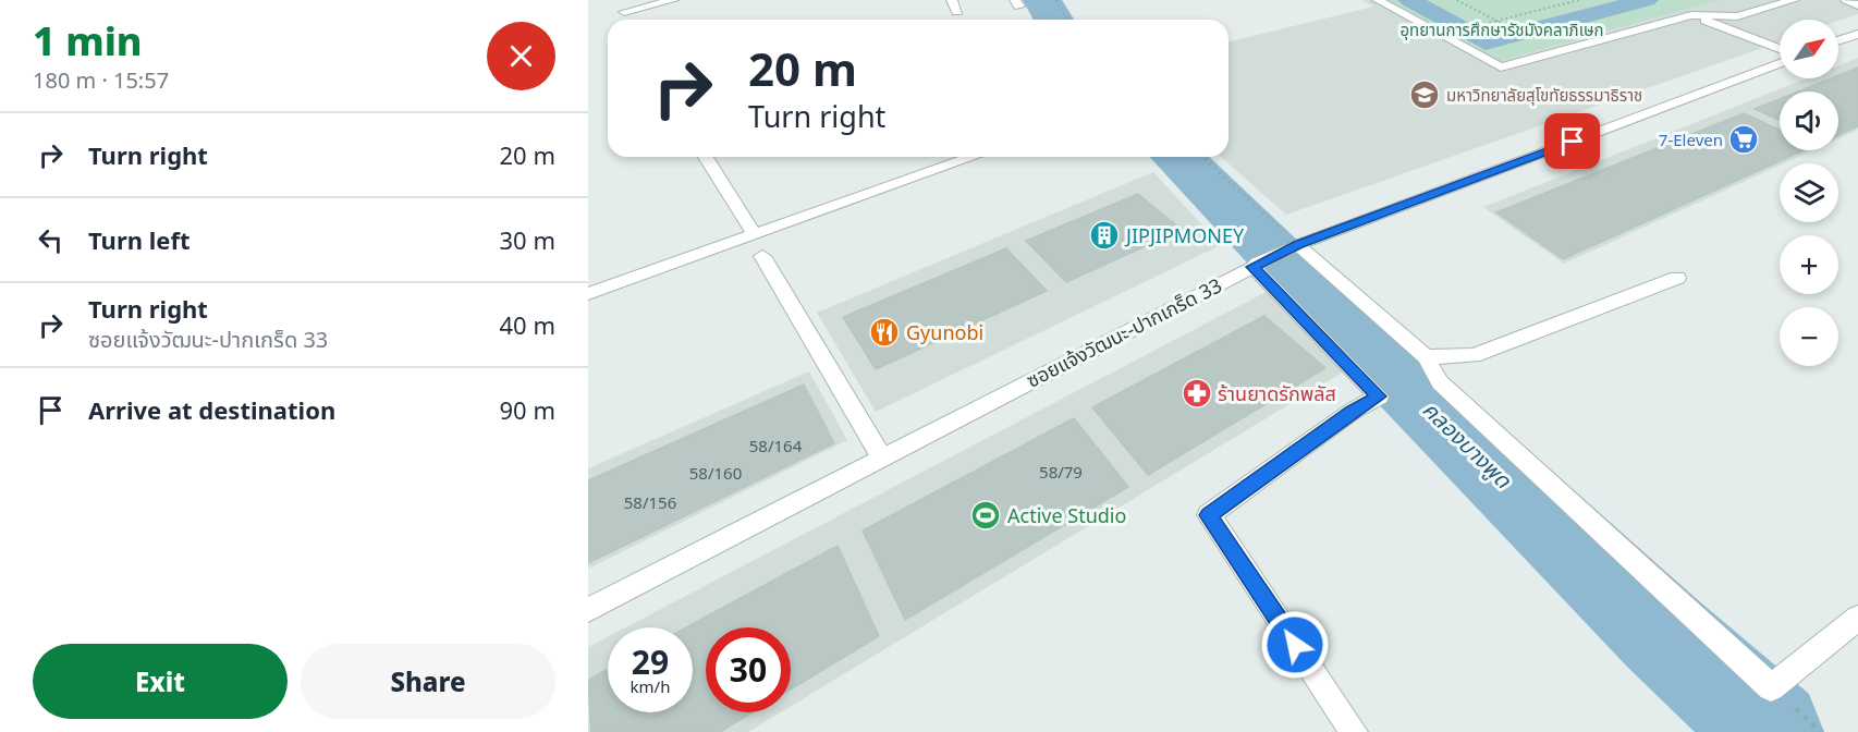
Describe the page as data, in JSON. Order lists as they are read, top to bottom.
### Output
{
  "streets": {
    "street": ["ซอยแจ้งวัฒนะ-ปากเกร็ด 33"]
  },
  "water": ["คลองบางพูด"],
  "parks": ["อุทยานการศึกษารัชมังคลาภิเษก"],
  "places": {
    "school or university": ["มหาวิทยาลัยสุโขทัยธรรมาธิราช"],
    "supermarket": ["7-Eleven"],
    "building": ["JIPJIPMONEY"],
    "restaurant": ["Gyunobi"],
    "pharmacy": ["ร้านยาดรักพลัส"],
    "sports": ["Active Studio"]
  },
  "house_numbers": [
    "58/164",
    "58/79",
    "58/160",
    "58/156"
  ],
  "north": "top right",
  "page": {
    "heading": ["1 min", "180 m · 15:57"],
    "map_buttons": ["+", "−"],
    "turn": ["20 m", "Turn right"],
    "list": [
      {
        "name": "Turn right",
        "value": "20 m"
      },
      {
        "name": "Turn left",
        "value": "30 m"
      },
      {
        "name": "Turn right",
        "note": "ซอยแจ้งวัฒนะ-ปากเกร็ด 33",
        "value": "40 m"
      },
      {
        "name": "Arrive at destination",
        "value": "90 m"
      }
    ],
    "speed": "29 km/h",
    "limit": "30",
    "buttons": ["Exit", "Share"]
  }
}
